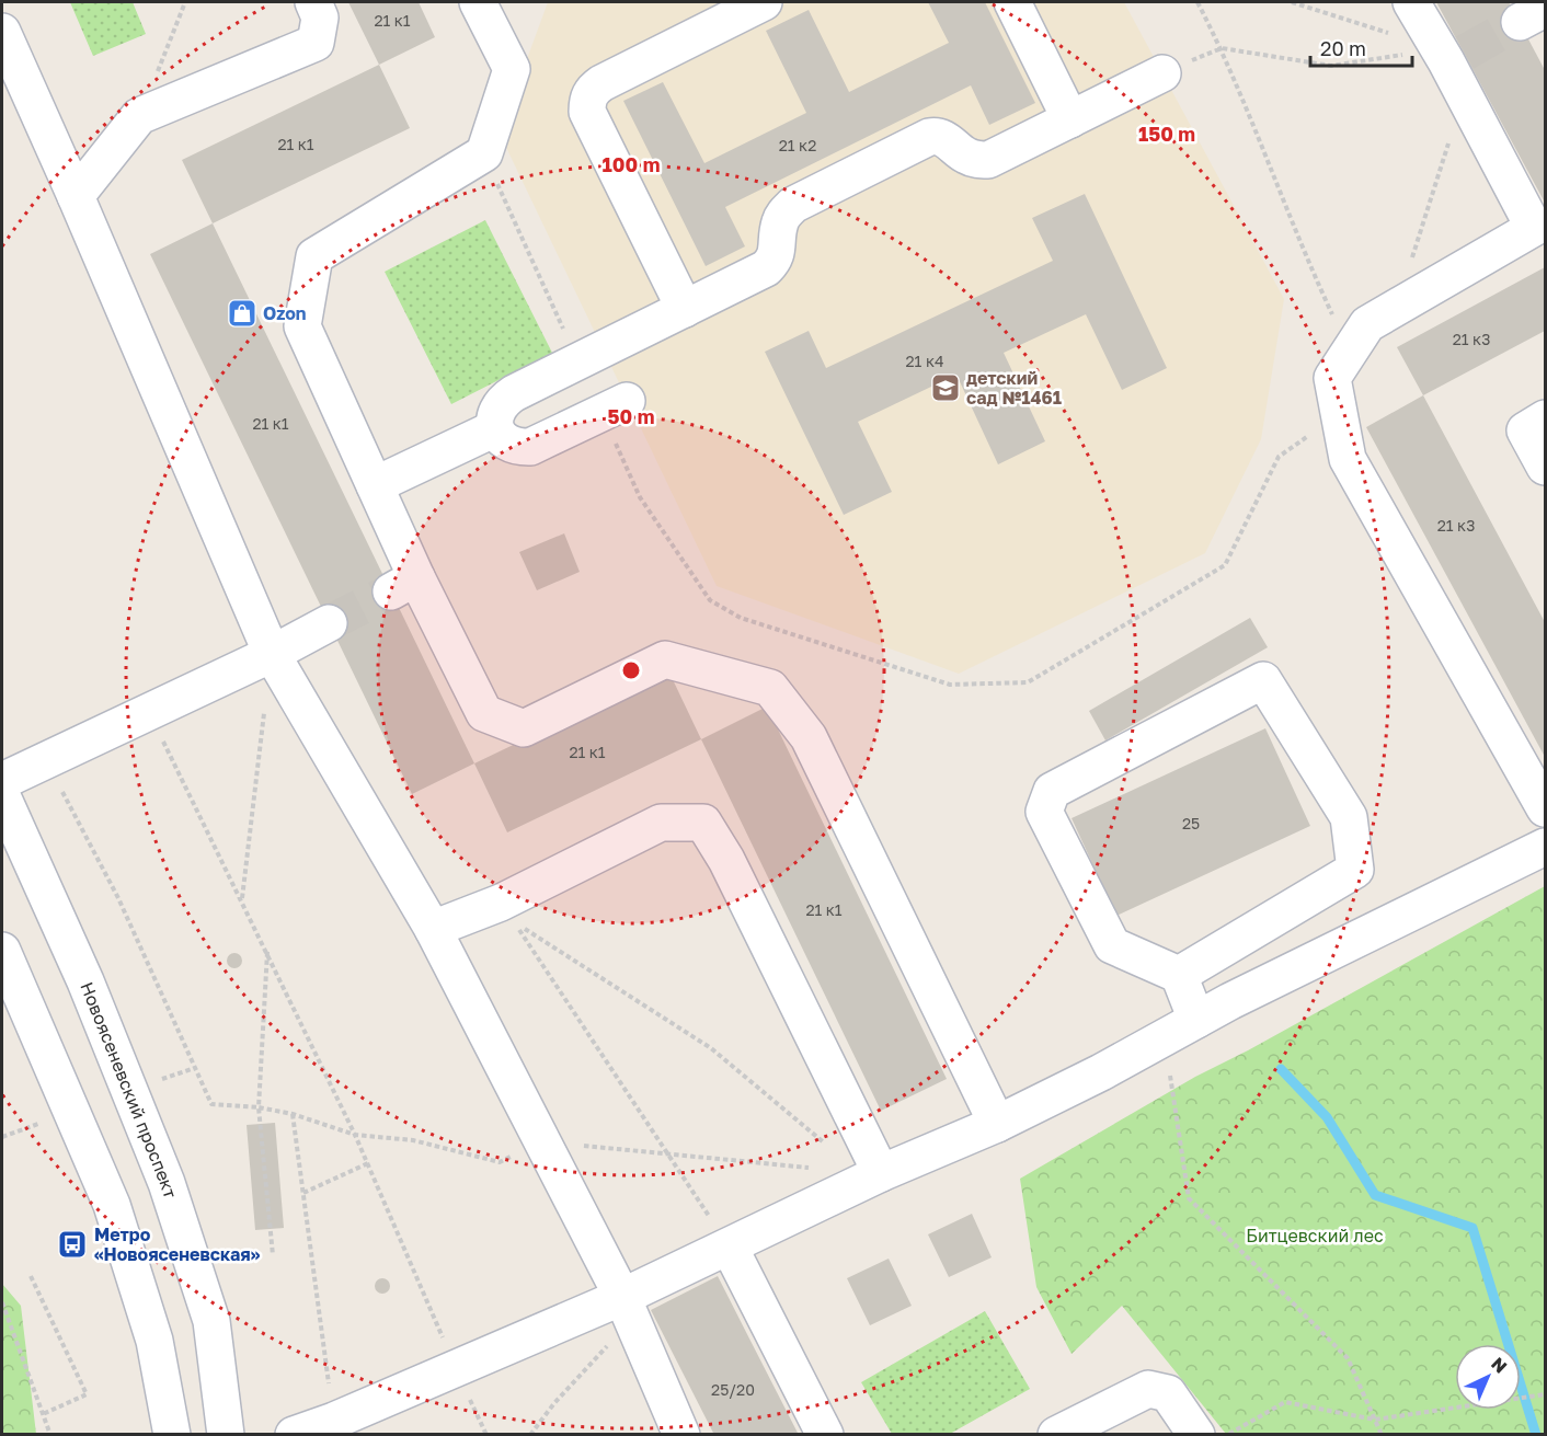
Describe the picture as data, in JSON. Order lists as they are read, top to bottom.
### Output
{
  "streets": {
    "street": ["Новоясеневский проспект"]
  },
  "parks": ["Битцевский лес"],
  "places": {
    "shop": ["Ozon"],
    "school or university": ["детский сад №1461"],
    "bus stop": ["Метро «Новоясеневская»"]
  },
  "house_numbers": [
    "21 к1",
    "21 к1",
    "21 к2",
    "21 к3",
    "21 к4",
    "21 к1",
    "21 к3",
    "21 к1",
    "25",
    "21 к1",
    "25/20"
  ],
  "scale_bar": "20 m",
  "north": "top right",
  "rings": ["150 m", "100 m", "50 m"]
}
